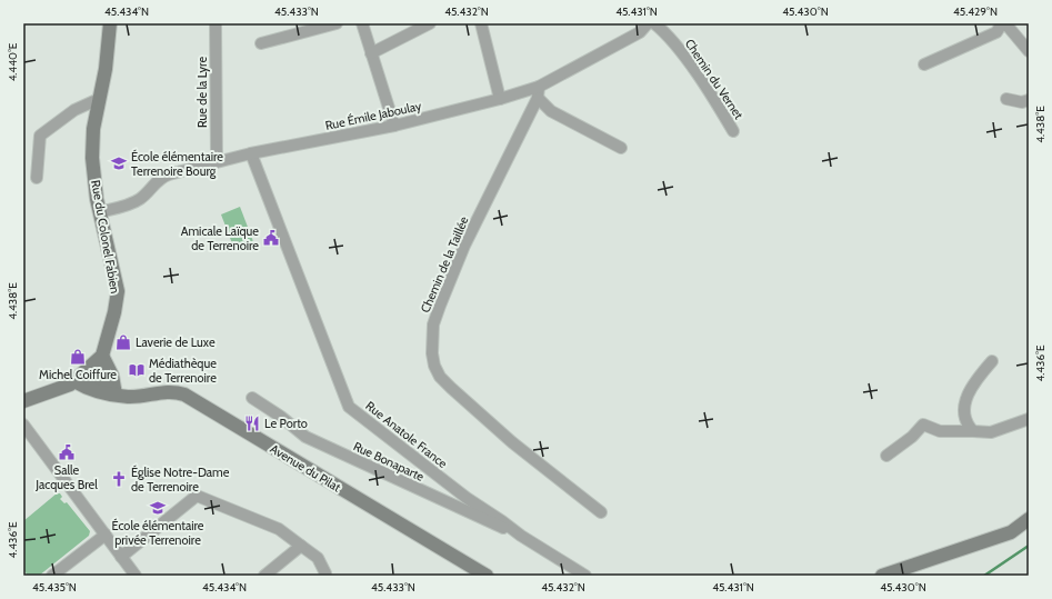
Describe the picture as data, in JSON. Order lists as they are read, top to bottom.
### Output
{
  "streets": {
    "main road": ["Rue du Colonel Fabien", "Avenue du Pilat"],
    "street": [
      "Chemin du Vernet",
      "Rue de la Lyre",
      "Rue Émile Jaboulay",
      "Chemin de la Taillée",
      "Rue Anatole France",
      "Rue Bonaparte"
    ]
  },
  "crossings": [
    ["Rue de la Lyre", "Rue Émile Jaboulay"],
    ["Rue Émile Jaboulay", "Rue du Colonel Fabien"],
    ["Rue Émile Jaboulay", "Chemin de la Taillée"],
    ["Rue Émile Jaboulay", "Rue Anatole France"],
    ["Rue Anatole France", "Rue Bonaparte"]
  ],
  "places": {
    "school or university": ["École élémentaire Terrenoire Bourg", "École élémentaire privée Terrenoire"],
    "public building": ["Amicale Laïque de Terrenoire", "Salle Jacques Brel"],
    "shop": ["Laverie de Luxe", "Michel Coiffure"],
    "library": ["Médiathèque de Terrenoire"],
    "restaurant": ["Le Porto"],
    "church": ["Église Notre-Dame de Terrenoire"]
  },
  "coordinates": [
    "45.434°N",
    "45.433°N",
    "45.432°N",
    "45.431°N",
    "45.430°N",
    "45.429°N",
    "4.440°E",
    "4.438°E",
    "4.436°E",
    "45.435°N"
  ]
}
